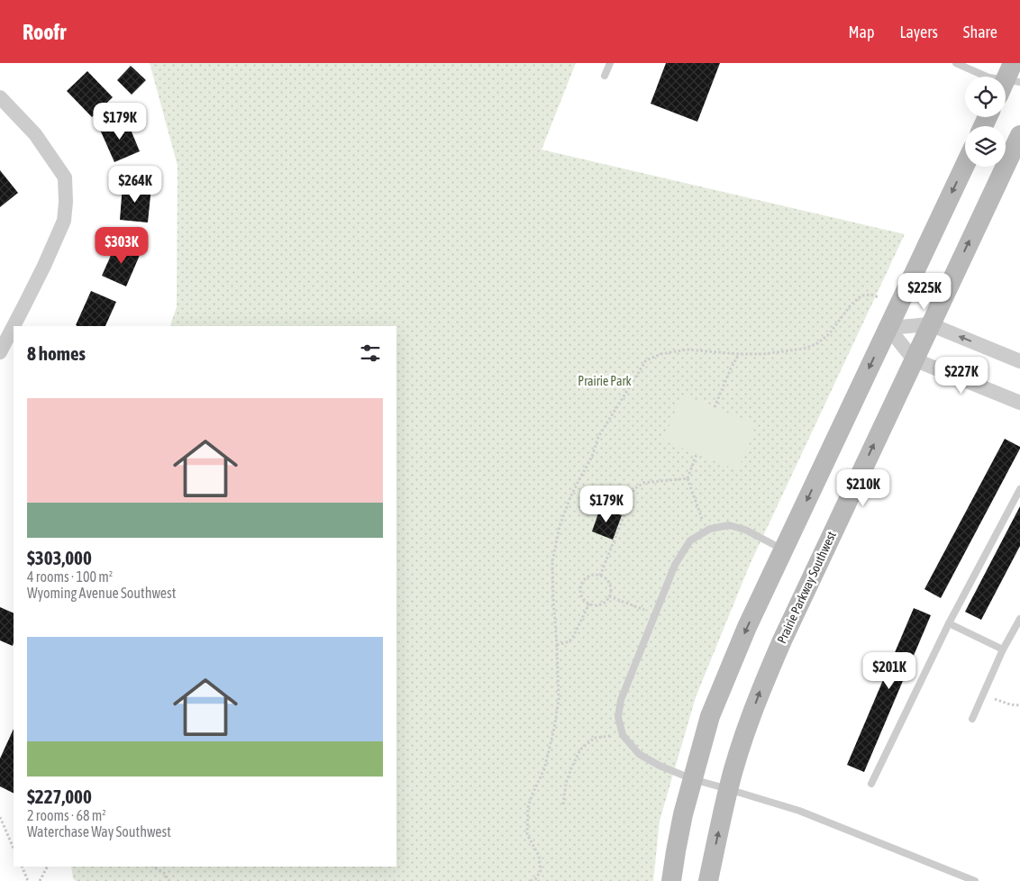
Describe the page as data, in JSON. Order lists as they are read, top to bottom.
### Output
{
  "streets": {
    "street": ["Prairie Parkway Southwest"]
  },
  "parks": ["Prairie Park"],
  "page": {
    "header": "Roofr",
    "nav": ["Map", "Layers", "Share"],
    "price": [
      "$179K",
      "$264K",
      "$303K",
      "$225K",
      "$227K",
      "$210K",
      "$179K",
      "$201K"
    ],
    "heading": "8 homes",
    "list": [
      {
        "name": "$303,000",
        "note": "4 rooms · 100 m² · Wyoming Avenue Southwest"
      },
      {
        "name": "$227,000",
        "note": "2 rooms · 68 m² · Waterchase Way Southwest"
      }
    ]
  }
}
